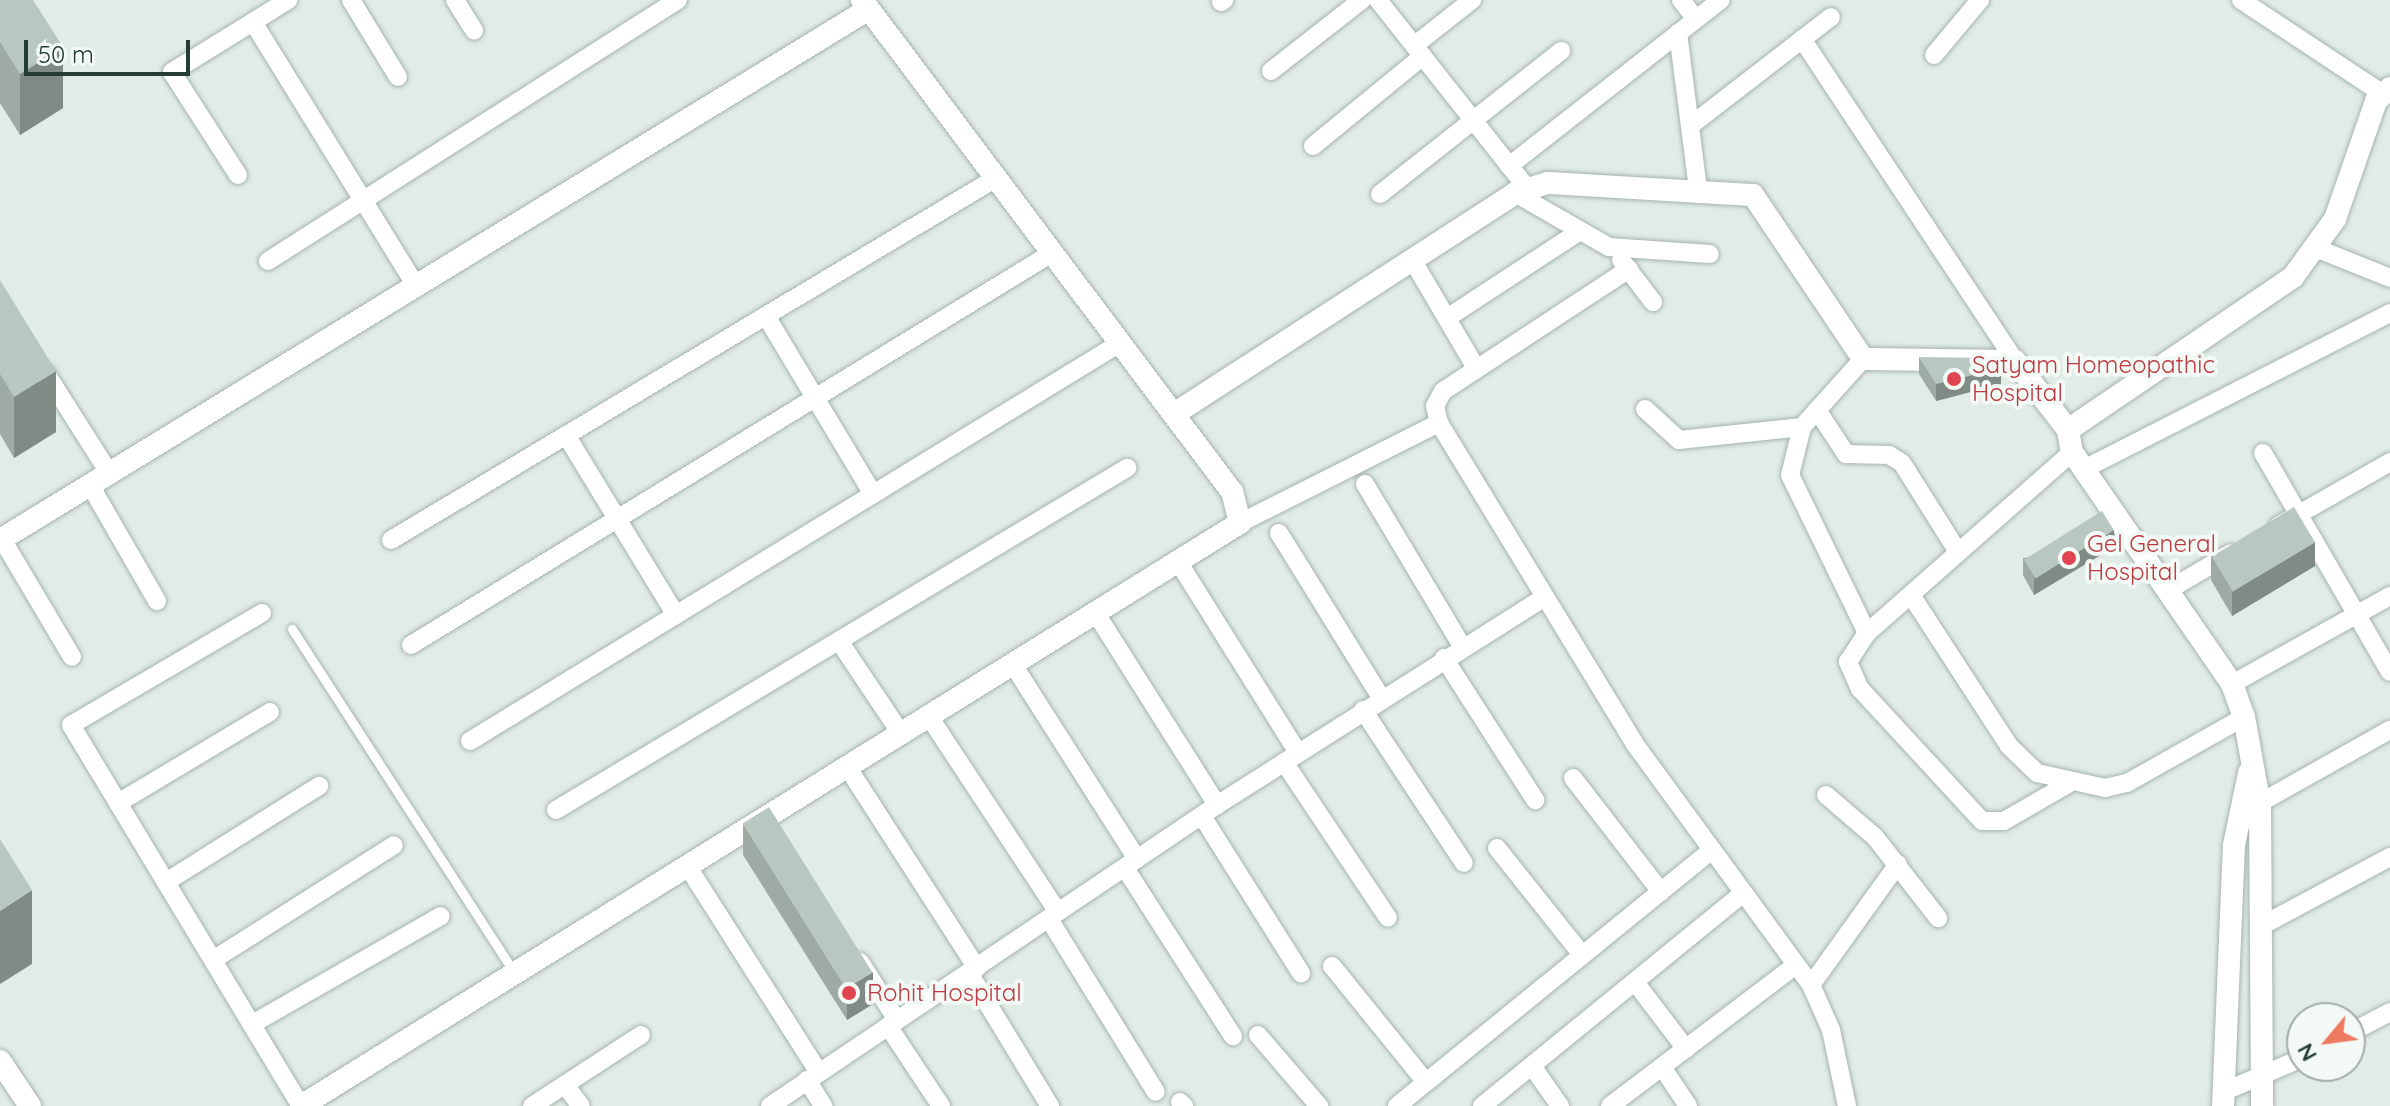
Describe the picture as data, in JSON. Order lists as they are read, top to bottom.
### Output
{
  "places": ["Satyam Homeopathic Hospital", "Gel General Hospital", "Rohit Hospital"],
  "scale_bar": "50 m",
  "north": "bottom left"
}
